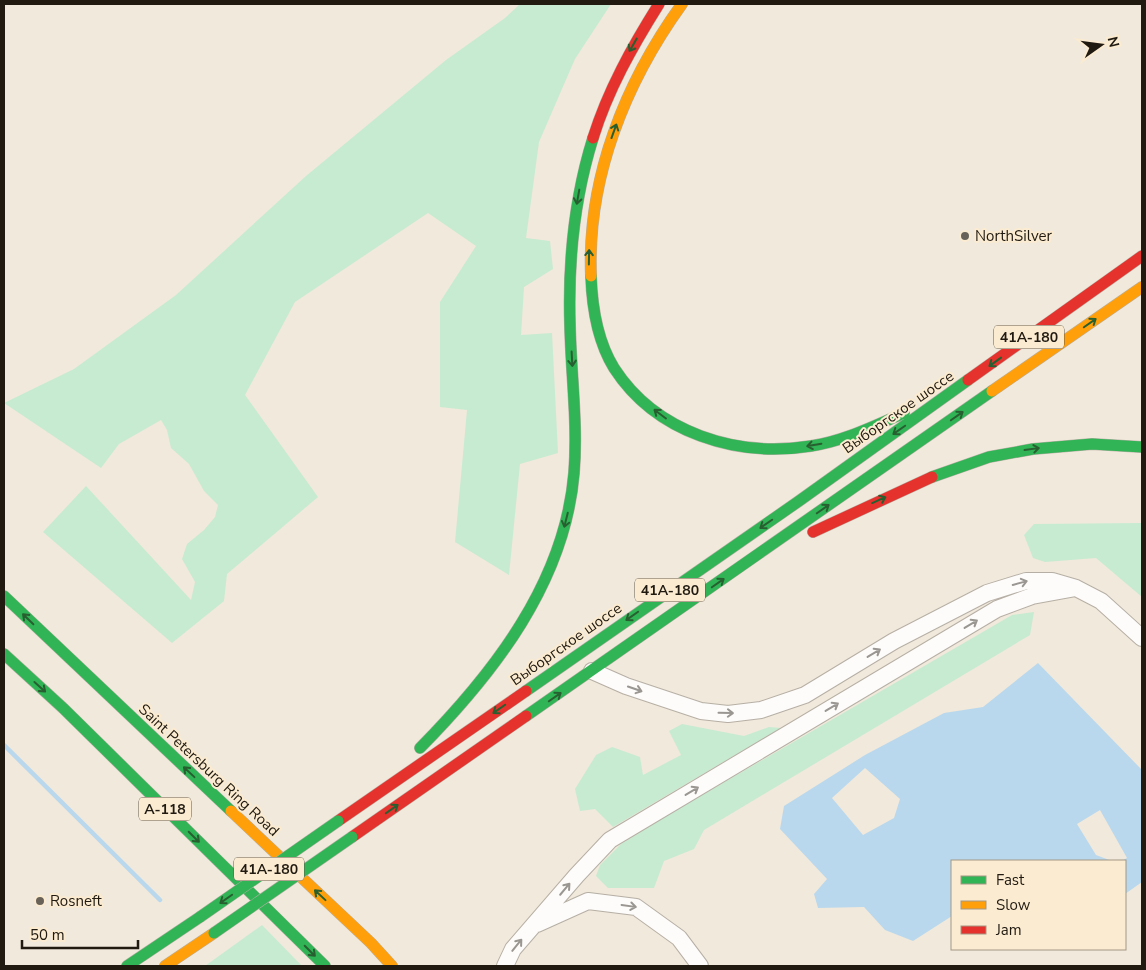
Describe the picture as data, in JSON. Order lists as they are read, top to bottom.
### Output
{
  "streets": {
    "main road": [
      "41А-180",
      "Выборгское шоссе",
      "Saint Petersburg Ring Road",
      "А-118"
    ]
  },
  "places": ["NorthSilver", "Rosneft"],
  "legend": ["Fast", "Slow", "Jam"],
  "scale_bar": "50 m",
  "north": "right"
}
